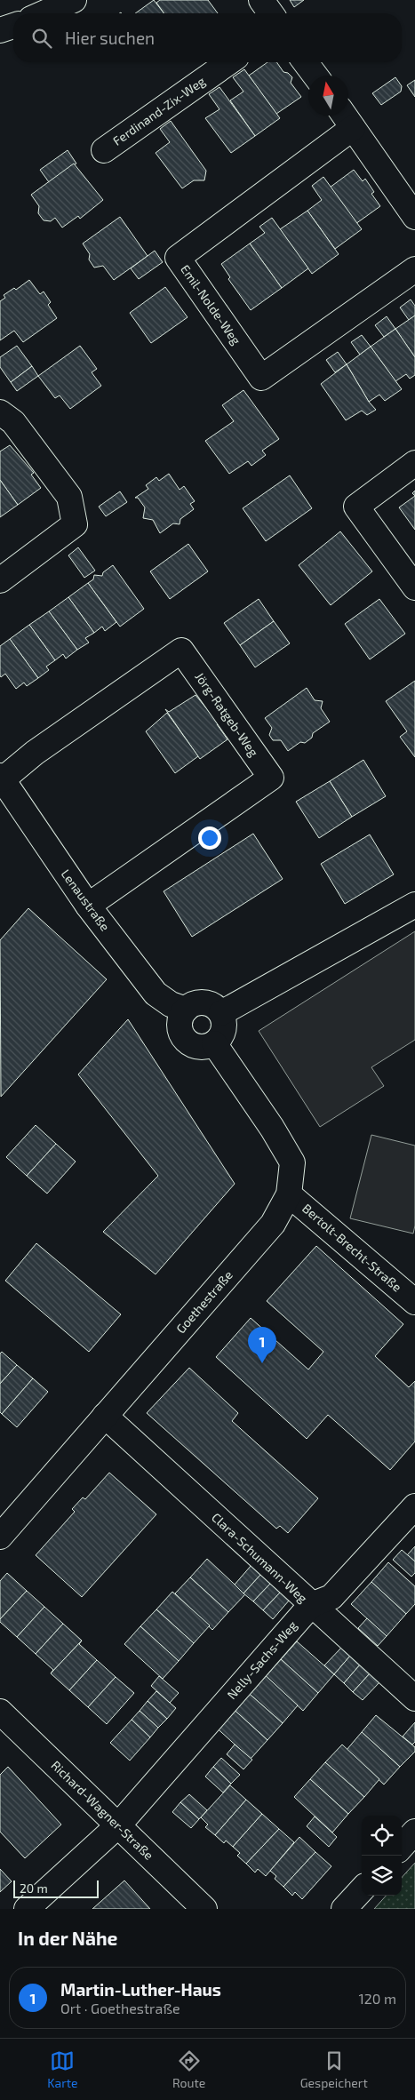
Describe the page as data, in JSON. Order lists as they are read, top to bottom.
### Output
{
  "streets": {
    "street": [
      "Ferdinand-Zix-Weg",
      "Emil-Nolde-Weg",
      "Jörg-Ratgeb-Weg",
      "Lenaustraße",
      "Bertolt-Brecht-Straße",
      "Goethestraße",
      "Clara-Schumann-Weg",
      "Nelly-Sachs-Weg",
      "Richard-Wagner-Straße"
    ]
  },
  "crossings": [
    ["Jörg-Ratgeb-Weg", "Lenaustraße"],
    ["Lenaustraße", "Goethestraße"],
    ["Bertolt-Brecht-Straße", "Goethestraße"],
    ["Goethestraße", "Clara-Schumann-Weg"],
    ["Clara-Schumann-Weg", "Nelly-Sachs-Weg"],
    ["Nelly-Sachs-Weg", "Richard-Wagner-Straße"]
  ],
  "scale_bar": "20 m",
  "north": "top",
  "page": {
    "search": "Hier suchen",
    "pins": "1",
    "scale": "20 m",
    "heading": "In der Nähe",
    "list": [
      {
        "mark": "1",
        "name": "Martin-Luther-Haus",
        "note": "Ort · Goethestraße",
        "value": "120 m"
      }
    ],
    "nav": ["Karte", "Route", "Gespeichert"]
  }
}
